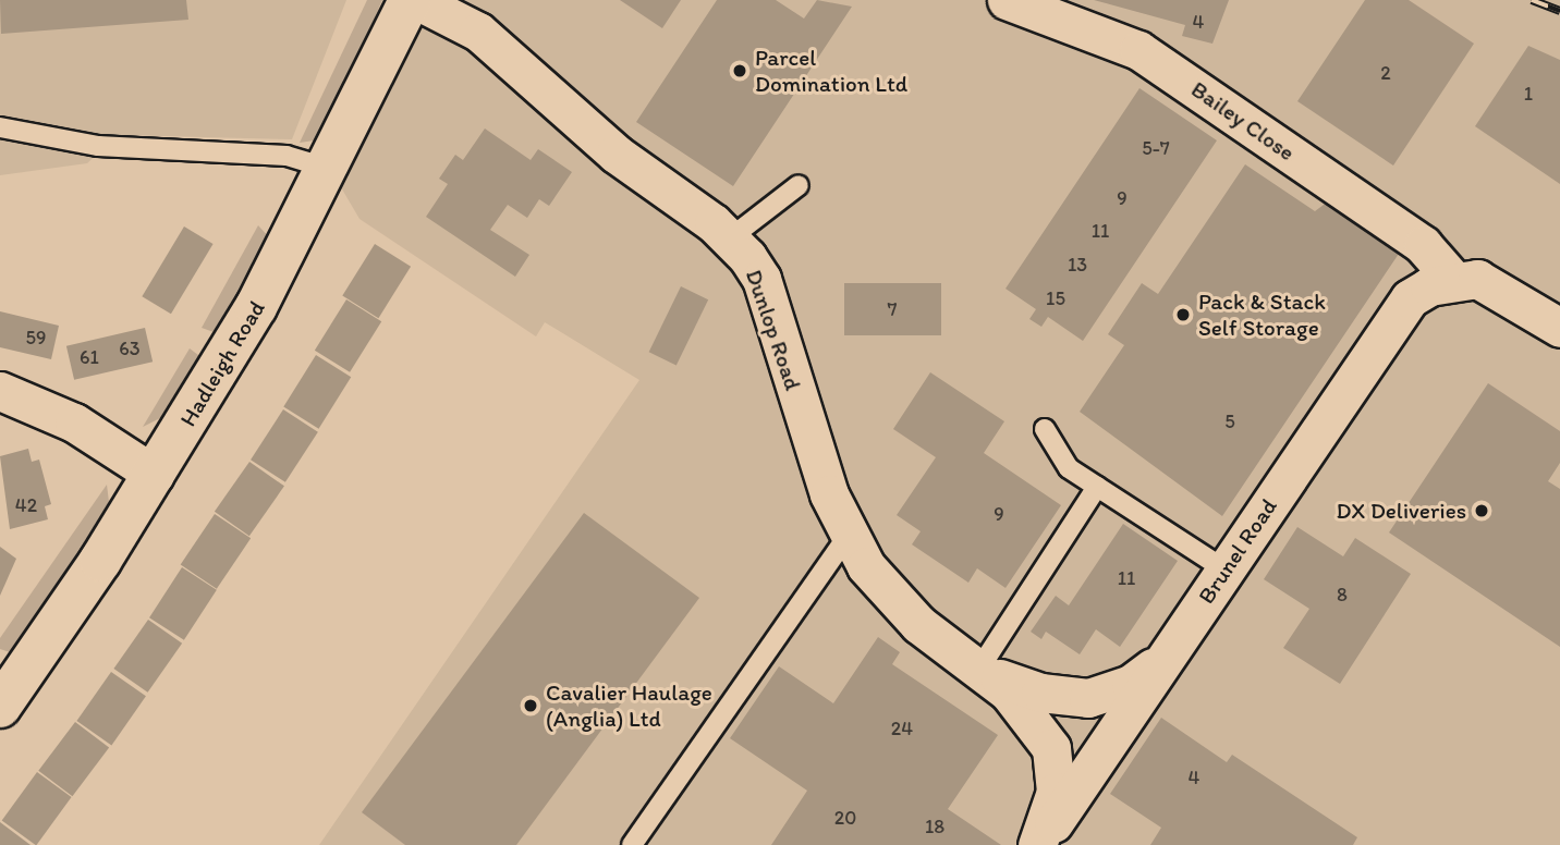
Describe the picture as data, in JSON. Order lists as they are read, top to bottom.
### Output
{
  "streets": {
    "street": [
      "Bailey Close",
      "Dunlop Road",
      "Hadleigh Road",
      "Brunel Road"
    ]
  },
  "crossings": [
    ["Bailey Close", "Brunel Road"],
    ["Dunlop Road", "Brunel Road"]
  ],
  "places": [
    "Parcel Domination Ltd",
    "Pack & Stack Self Storage",
    "DX Deliveries",
    "Cavalier Haulage (Anglia) Ltd"
  ],
  "house_numbers": [
    "4",
    "2",
    "1",
    "5-7",
    "9",
    "11",
    "13",
    "15",
    "7",
    "59",
    "63",
    "61",
    "5",
    "42",
    "9",
    "11",
    "8",
    "24",
    "4",
    "20",
    "18"
  ]
}
